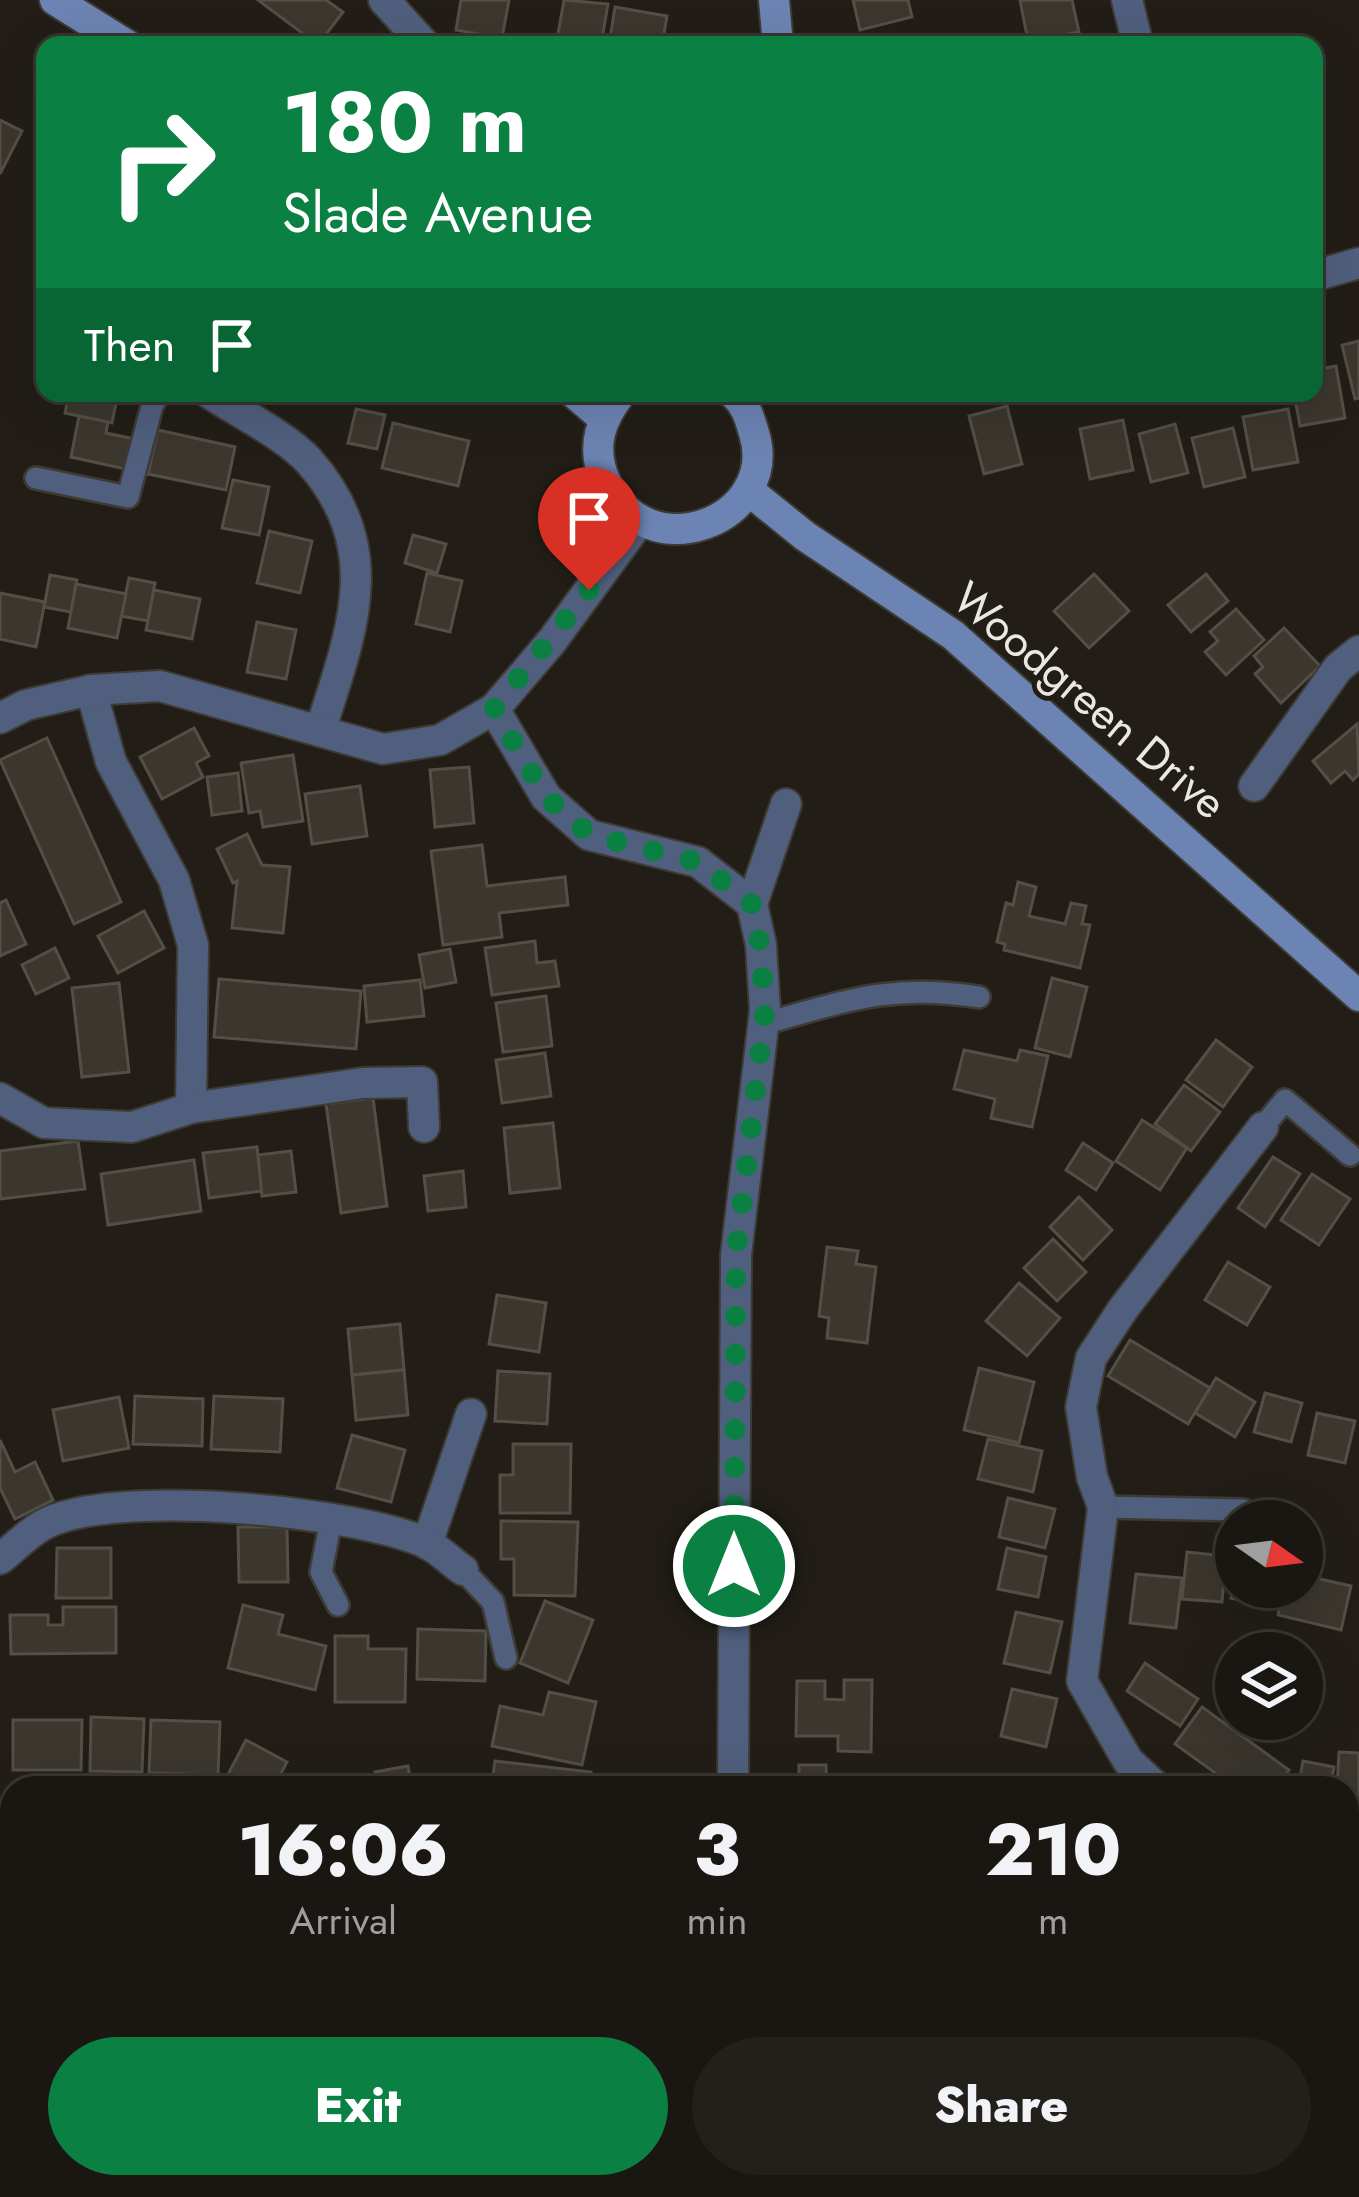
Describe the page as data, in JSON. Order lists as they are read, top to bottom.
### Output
{
  "streets": {
    "main road": ["Woodgreen Drive"]
  },
  "north": "right",
  "page": {
    "turn": ["180 m", "Slade Avenue"],
    "then": "Then",
    "eta": [
      "16:06",
      "Arrival",
      "3",
      "min",
      "210",
      "m"
    ],
    "buttons": ["Exit", "Share"]
  }
}
